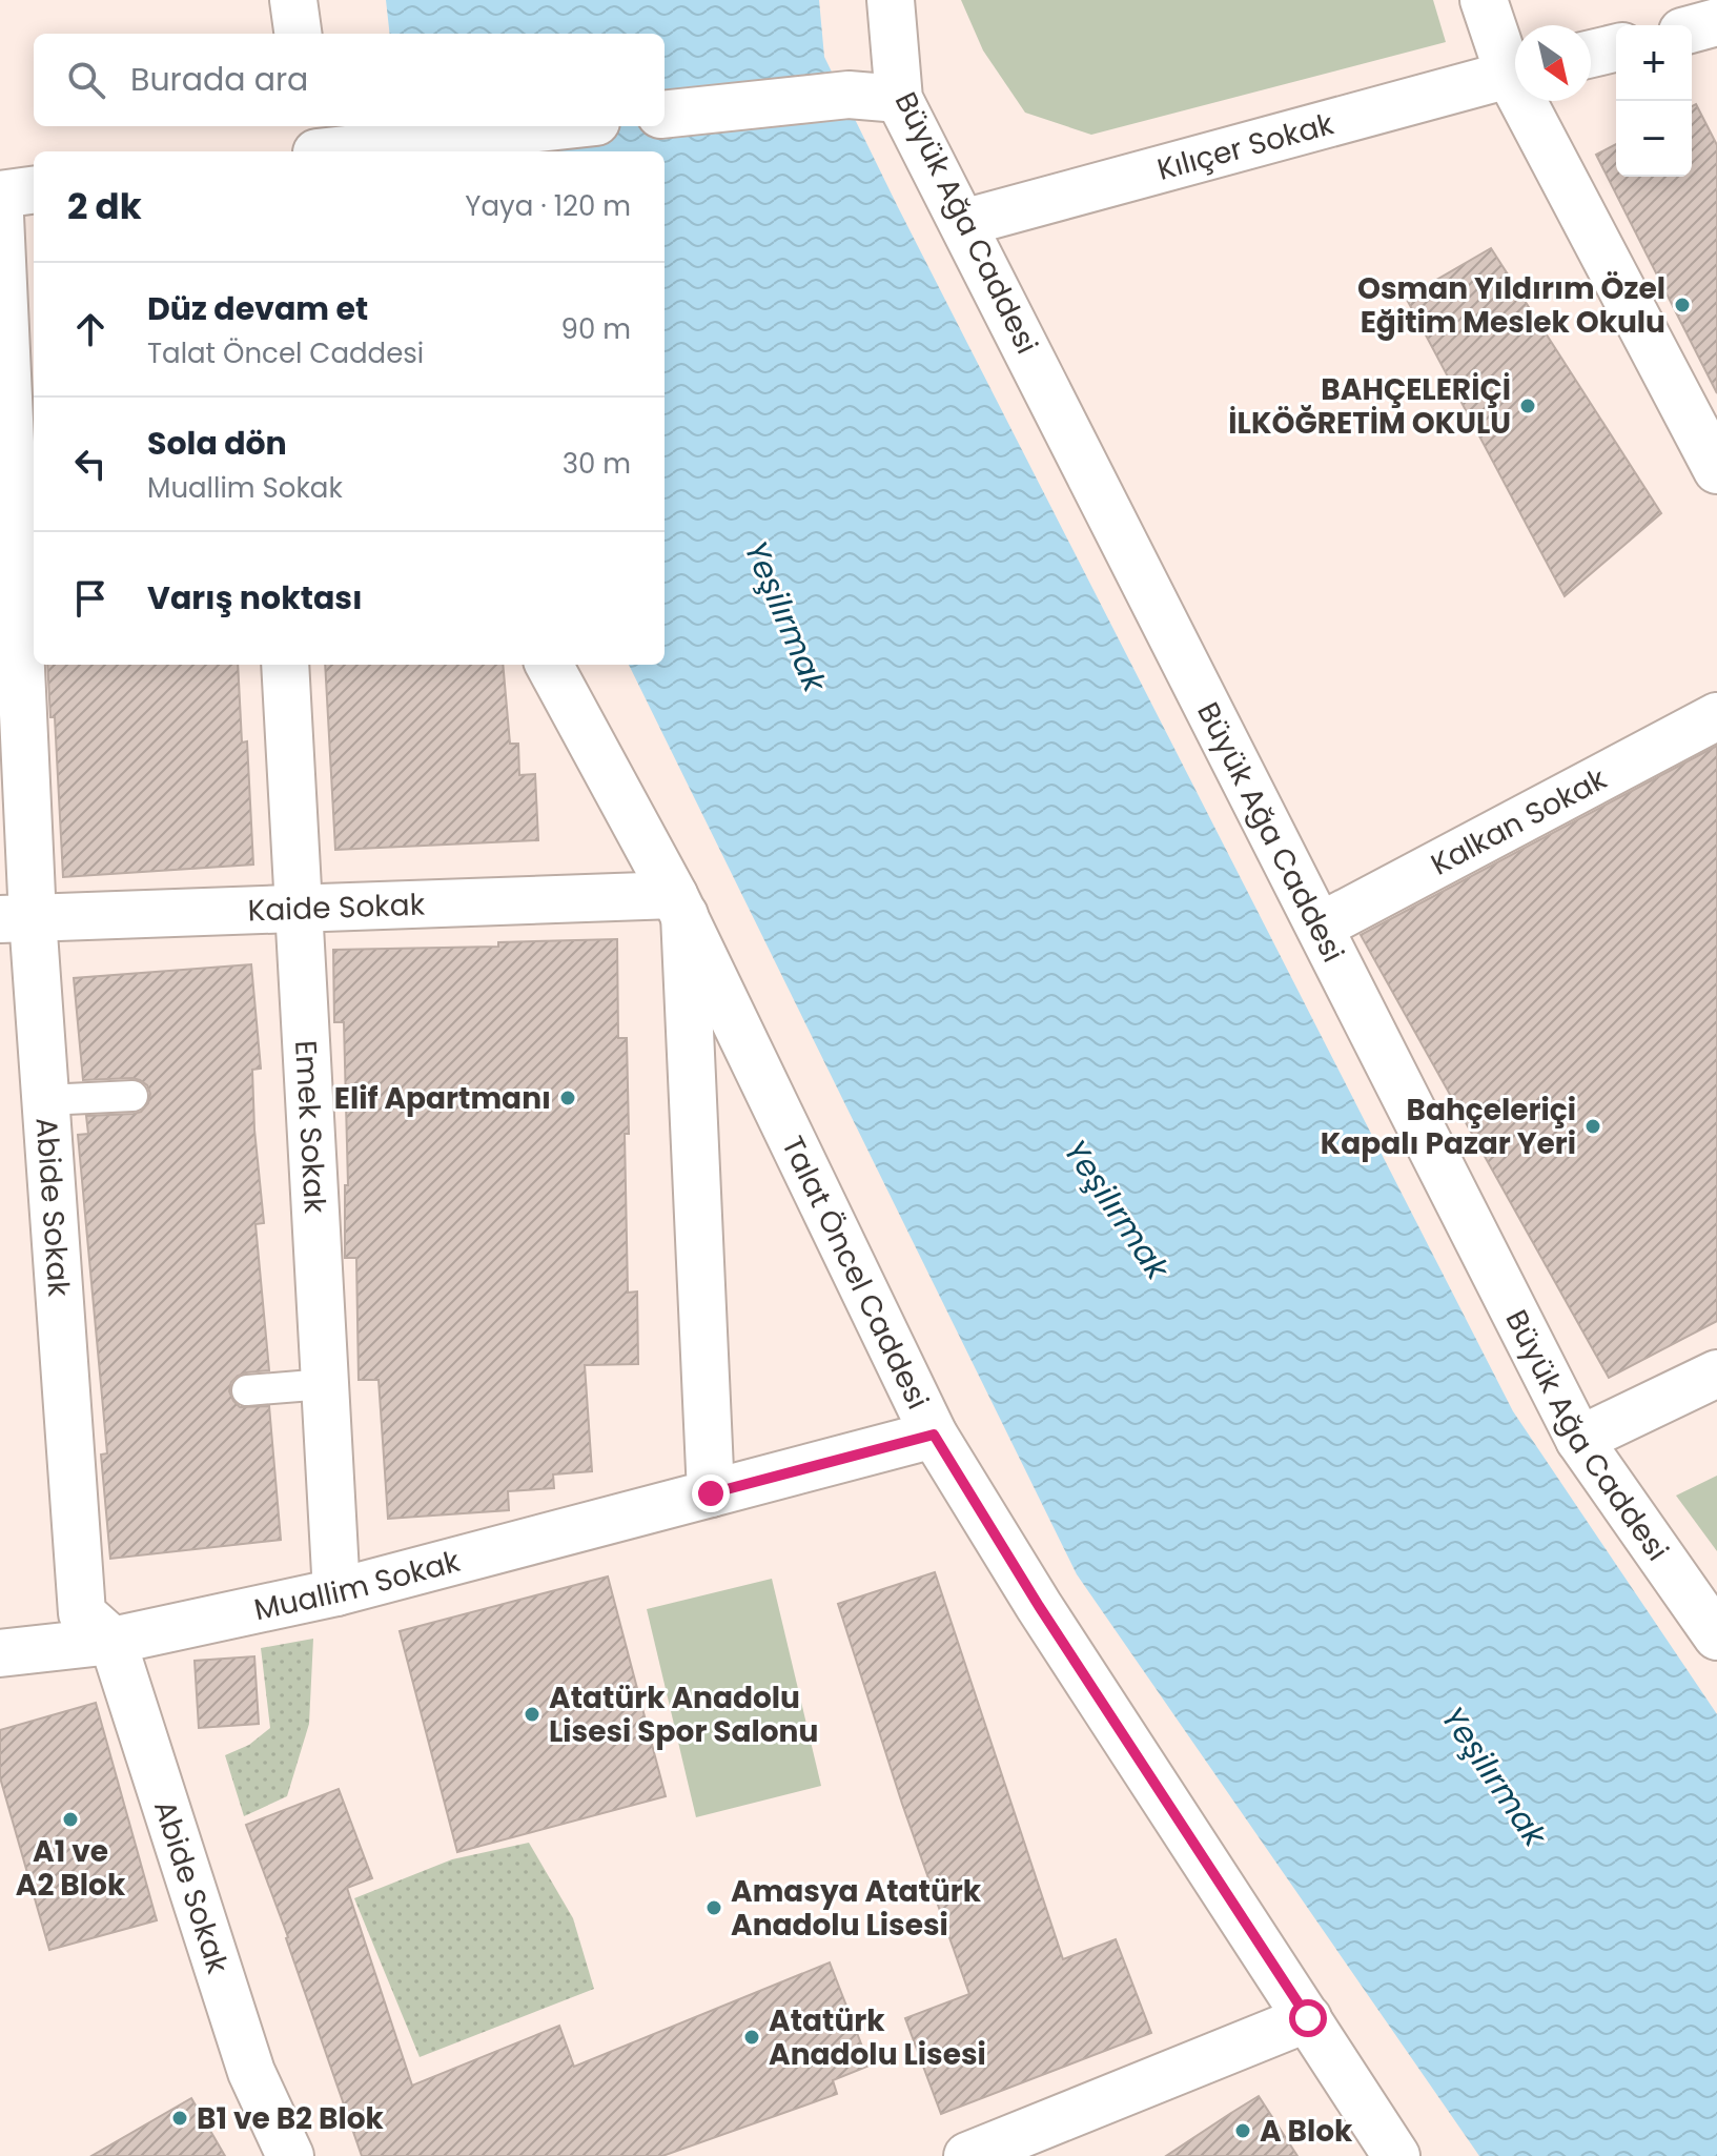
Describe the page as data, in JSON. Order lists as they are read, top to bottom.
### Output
{
  "streets": {
    "street": [
      "Kılıçer Sokak",
      "Büyük Ağa Caddesi",
      "Kalkan Sokak",
      "Kaide Sokak",
      "Emek Sokak",
      "Abide Sokak",
      "Talat Öncel Caddesi",
      "Muallim Sokak"
    ]
  },
  "crossings": [
    ["Kılıçer Sokak", "Büyük Ağa Caddesi"],
    ["Büyük Ağa Caddesi", "Kalkan Sokak"],
    ["Kaide Sokak", "Emek Sokak"],
    ["Kaide Sokak", "Abide Sokak"],
    ["Kaide Sokak", "Talat Öncel Caddesi"],
    ["Emek Sokak", "Muallim Sokak"],
    ["Abide Sokak", "Muallim Sokak"],
    ["Talat Öncel Caddesi", "Muallim Sokak"]
  ],
  "water": ["Yeşilırmak"],
  "places": [
    "Osman Yıldırım Özel Eğitim Meslek Okulu",
    "BAHÇELERİÇİ İLKÖĞRETİM OKULU",
    "Elif Apartmanı",
    "Bahçeleriçi Kapalı Pazar Yeri",
    "Atatürk Anadolu Lisesi Spor Salonu",
    "A1 ve A2 Blok",
    "Amasya Atatürk Anadolu Lisesi",
    "Atatürk Anadolu Lisesi",
    "B1 ve B2 Blok",
    "A Blok"
  ],
  "north": "bottom right",
  "page": {
    "map_buttons": ["+", "−"],
    "search": "Burada ara",
    "heading": ["2 dk", "Yaya · 120 m"],
    "list": [
      ["Düz devam et", "Talat Öncel Caddesi", "90 m"],
      ["Sola dön", "Muallim Sokak", "30 m"],
      "Varış noktası"
    ]
  }
}
